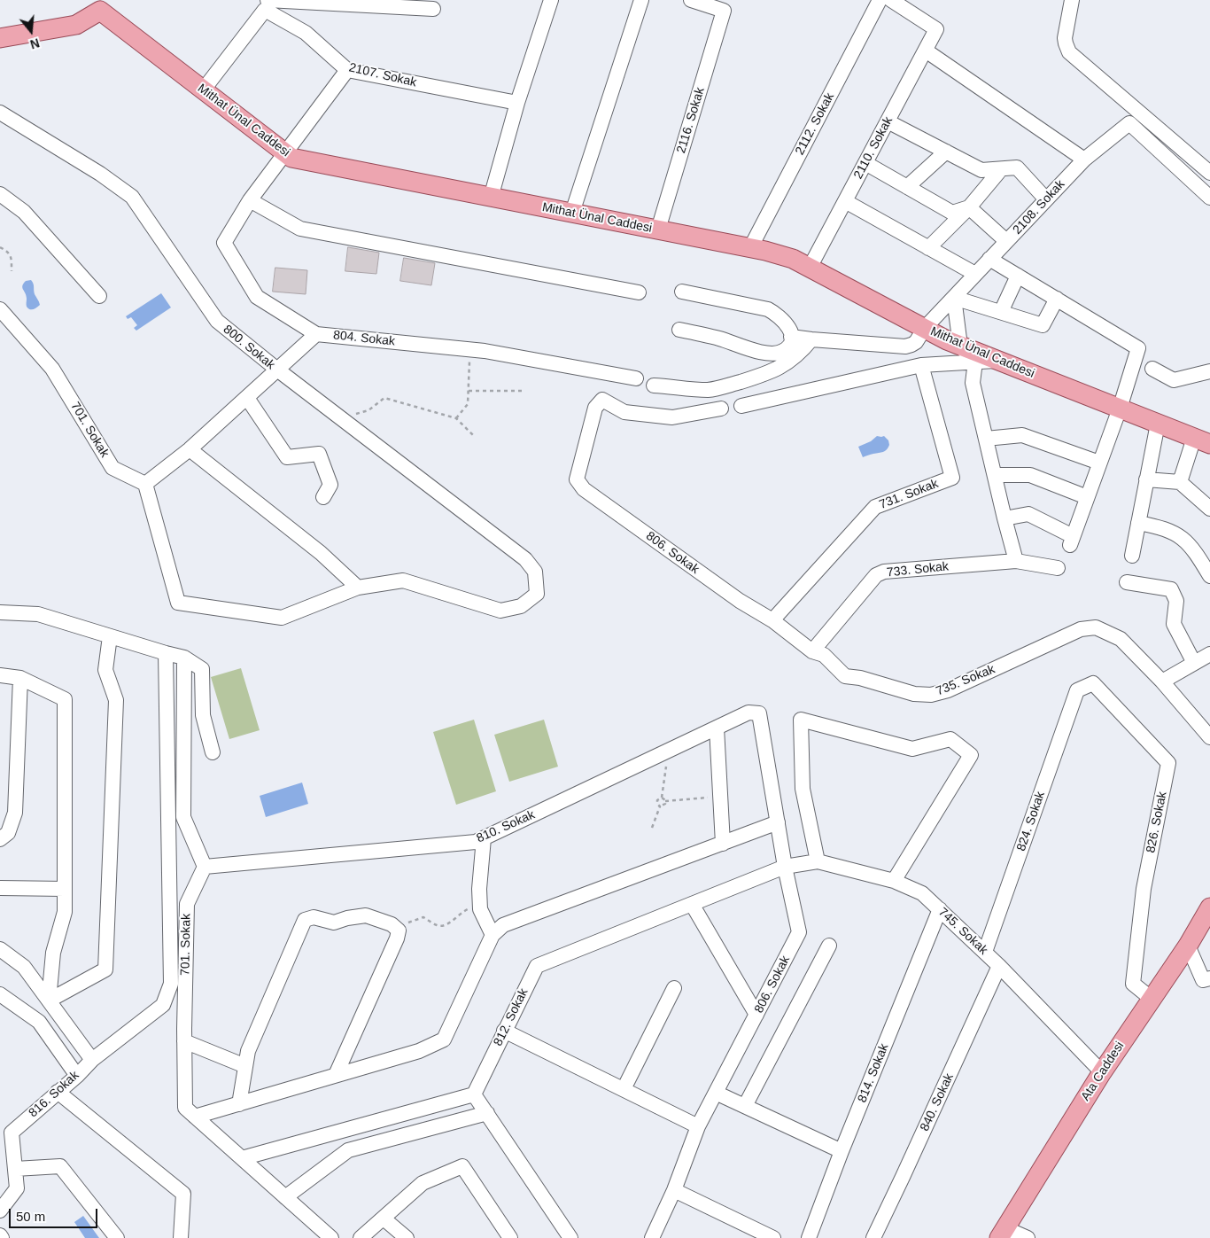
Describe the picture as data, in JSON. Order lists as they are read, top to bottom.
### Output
{
  "streets": {
    "main road": ["Mithat Ünal Caddesi", "Ata Caddesi"],
    "street": [
      "2107. Sokak",
      "2116. Sokak",
      "2112. Sokak",
      "2110. Sokak",
      "2108. Sokak",
      "804. Sokak",
      "800. Sokak",
      "701. Sokak",
      "731. Sokak",
      "806. Sokak",
      "733. Sokak",
      "735. Sokak",
      "824. Sokak",
      "826. Sokak",
      "810. Sokak",
      "745. Sokak",
      "812. Sokak",
      "814. Sokak",
      "816. Sokak",
      "840. Sokak"
    ]
  },
  "crossings": [
    ["Mithat Ünal Caddesi", "2116. Sokak"],
    ["Mithat Ünal Caddesi", "2112. Sokak"],
    ["Mithat Ünal Caddesi", "2110. Sokak"],
    ["Mithat Ünal Caddesi", "2108. Sokak"],
    ["804. Sokak", "800. Sokak"],
    ["804. Sokak", "701. Sokak"],
    ["701. Sokak", "810. Sokak"],
    ["701. Sokak", "816. Sokak"],
    ["731. Sokak", "806. Sokak"],
    ["806. Sokak", "733. Sokak"],
    ["806. Sokak", "735. Sokak"],
    ["806. Sokak", "810. Sokak"],
    ["806. Sokak", "745. Sokak"],
    ["806. Sokak", "812. Sokak"],
    ["733. Sokak", "735. Sokak"],
    ["824. Sokak", "826. Sokak"],
    ["824. Sokak", "745. Sokak"],
    ["826. Sokak", "Ata Caddesi"],
    ["745. Sokak", "812. Sokak"],
    ["745. Sokak", "Ata Caddesi"],
    ["745. Sokak", "814. Sokak"],
    ["745. Sokak", "840. Sokak"]
  ],
  "scale_bar": "50 m",
  "north": "bottom"
}
